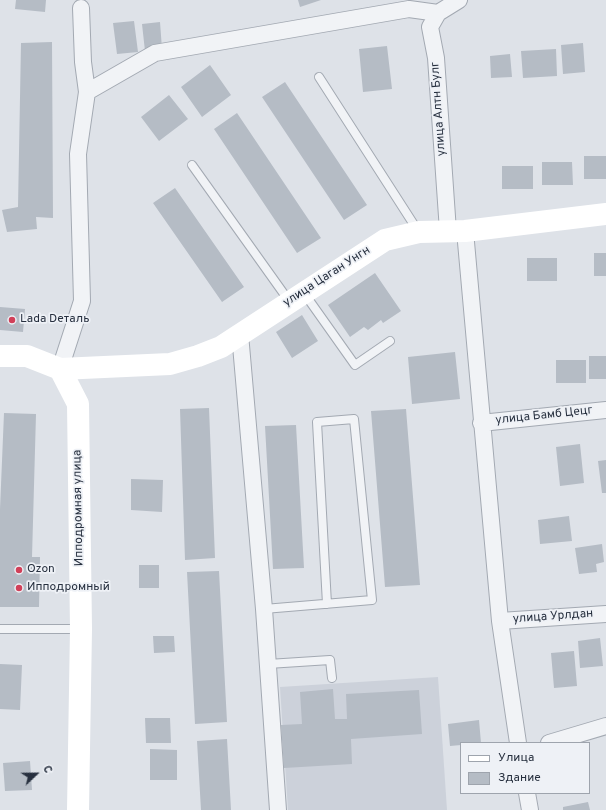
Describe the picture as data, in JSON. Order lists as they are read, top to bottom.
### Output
{
  "streets": {
    "street": [
      "улица Алтн Булг",
      "улица Цаган Унгн",
      "улица Бамб Цецг",
      "Ипподромная улица",
      "улица Урлдан"
    ]
  },
  "crossings": [
    ["улица Алтн Булг", "улица Цаган Унгн"],
    ["улица Алтн Булг", "улица Бамб Цецг"],
    ["улица Алтн Булг", "улица Урлдан"],
    ["улица Цаган Унгн", "Ипподромная улица"]
  ],
  "places": ["Lada Dеталь", "Ozon", "Ипподромный"],
  "legend": ["Улица", "Здание"],
  "north": "right"
}
